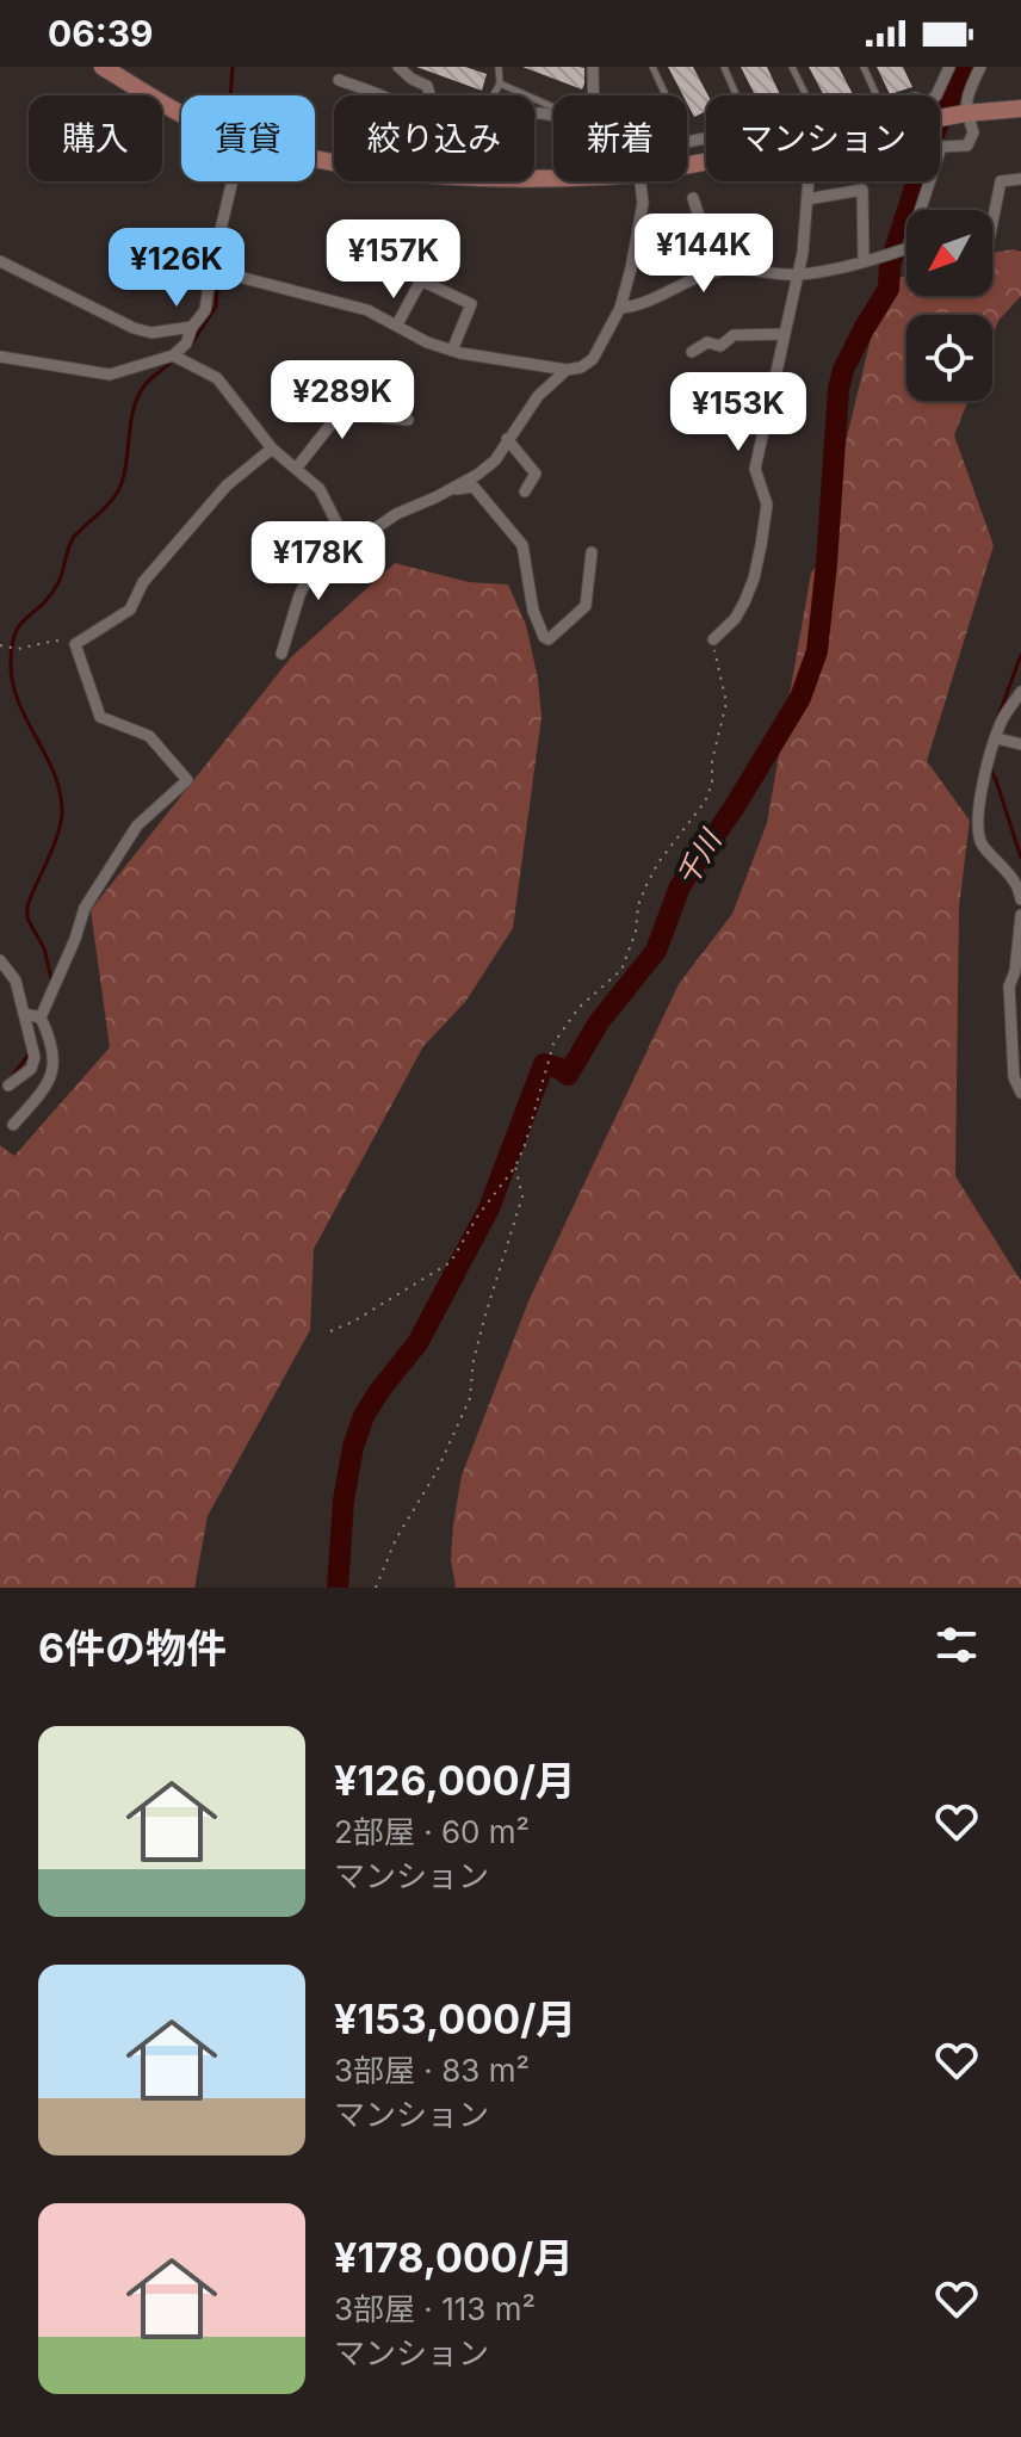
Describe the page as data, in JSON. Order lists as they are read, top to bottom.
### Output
{
  "water": ["千川"],
  "north": "bottom left",
  "page": {
    "status": "06:39",
    "chip": [
      "購入",
      "賃貸",
      "絞り込み",
      "新着",
      "マンション"
    ],
    "price": [
      "¥144K",
      "¥157K",
      "¥126K",
      "¥289K",
      "¥153K",
      "¥178K"
    ],
    "heading": "6件の物件",
    "list": [
      {
        "name": "¥126,000/月",
        "note": "2部屋 · 60 m² · マンション"
      },
      {
        "name": "¥153,000/月",
        "note": "3部屋 · 83 m² · マンション"
      },
      {
        "name": "¥178,000/月",
        "note": "3部屋 · 113 m² · マンション"
      }
    ]
  }
}
